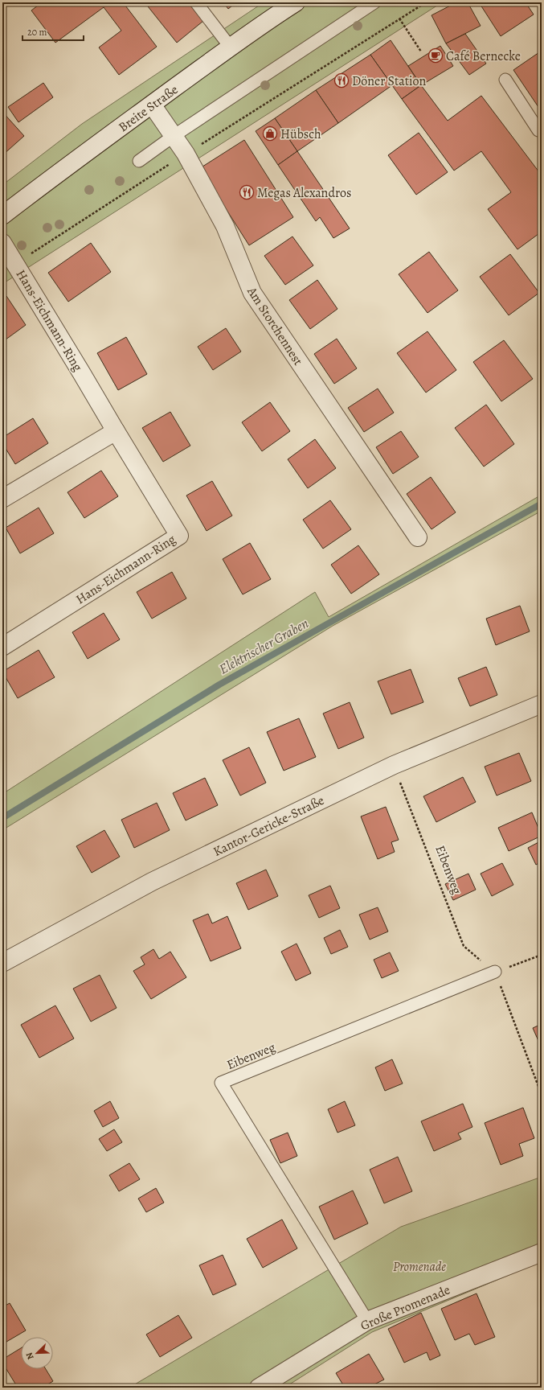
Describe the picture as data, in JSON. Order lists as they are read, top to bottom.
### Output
{
  "streets": {
    "street": [
      "Breite Straße",
      "Hans-Eichmann-Ring",
      "Am Storchennest",
      "Kantor-Gericke-Straße",
      "Große Promenade"
    ],
    "lane": ["Eibenweg"]
  },
  "crossings": [
    ["Breite Straße", "Am Storchennest"],
    ["Kantor-Gericke-Straße", "Eibenweg"],
    ["Eibenweg", "Große Promenade"]
  ],
  "water": ["Elektrischer Graben"],
  "parks": ["Promenade"],
  "places": {
    "cafe": ["Café Bernecke"],
    "restaurant": ["Döner Station", "Megas Alexandros"],
    "shop": ["Hübsch"]
  },
  "scale_bar": "20 m",
  "north": "bottom left"
}
